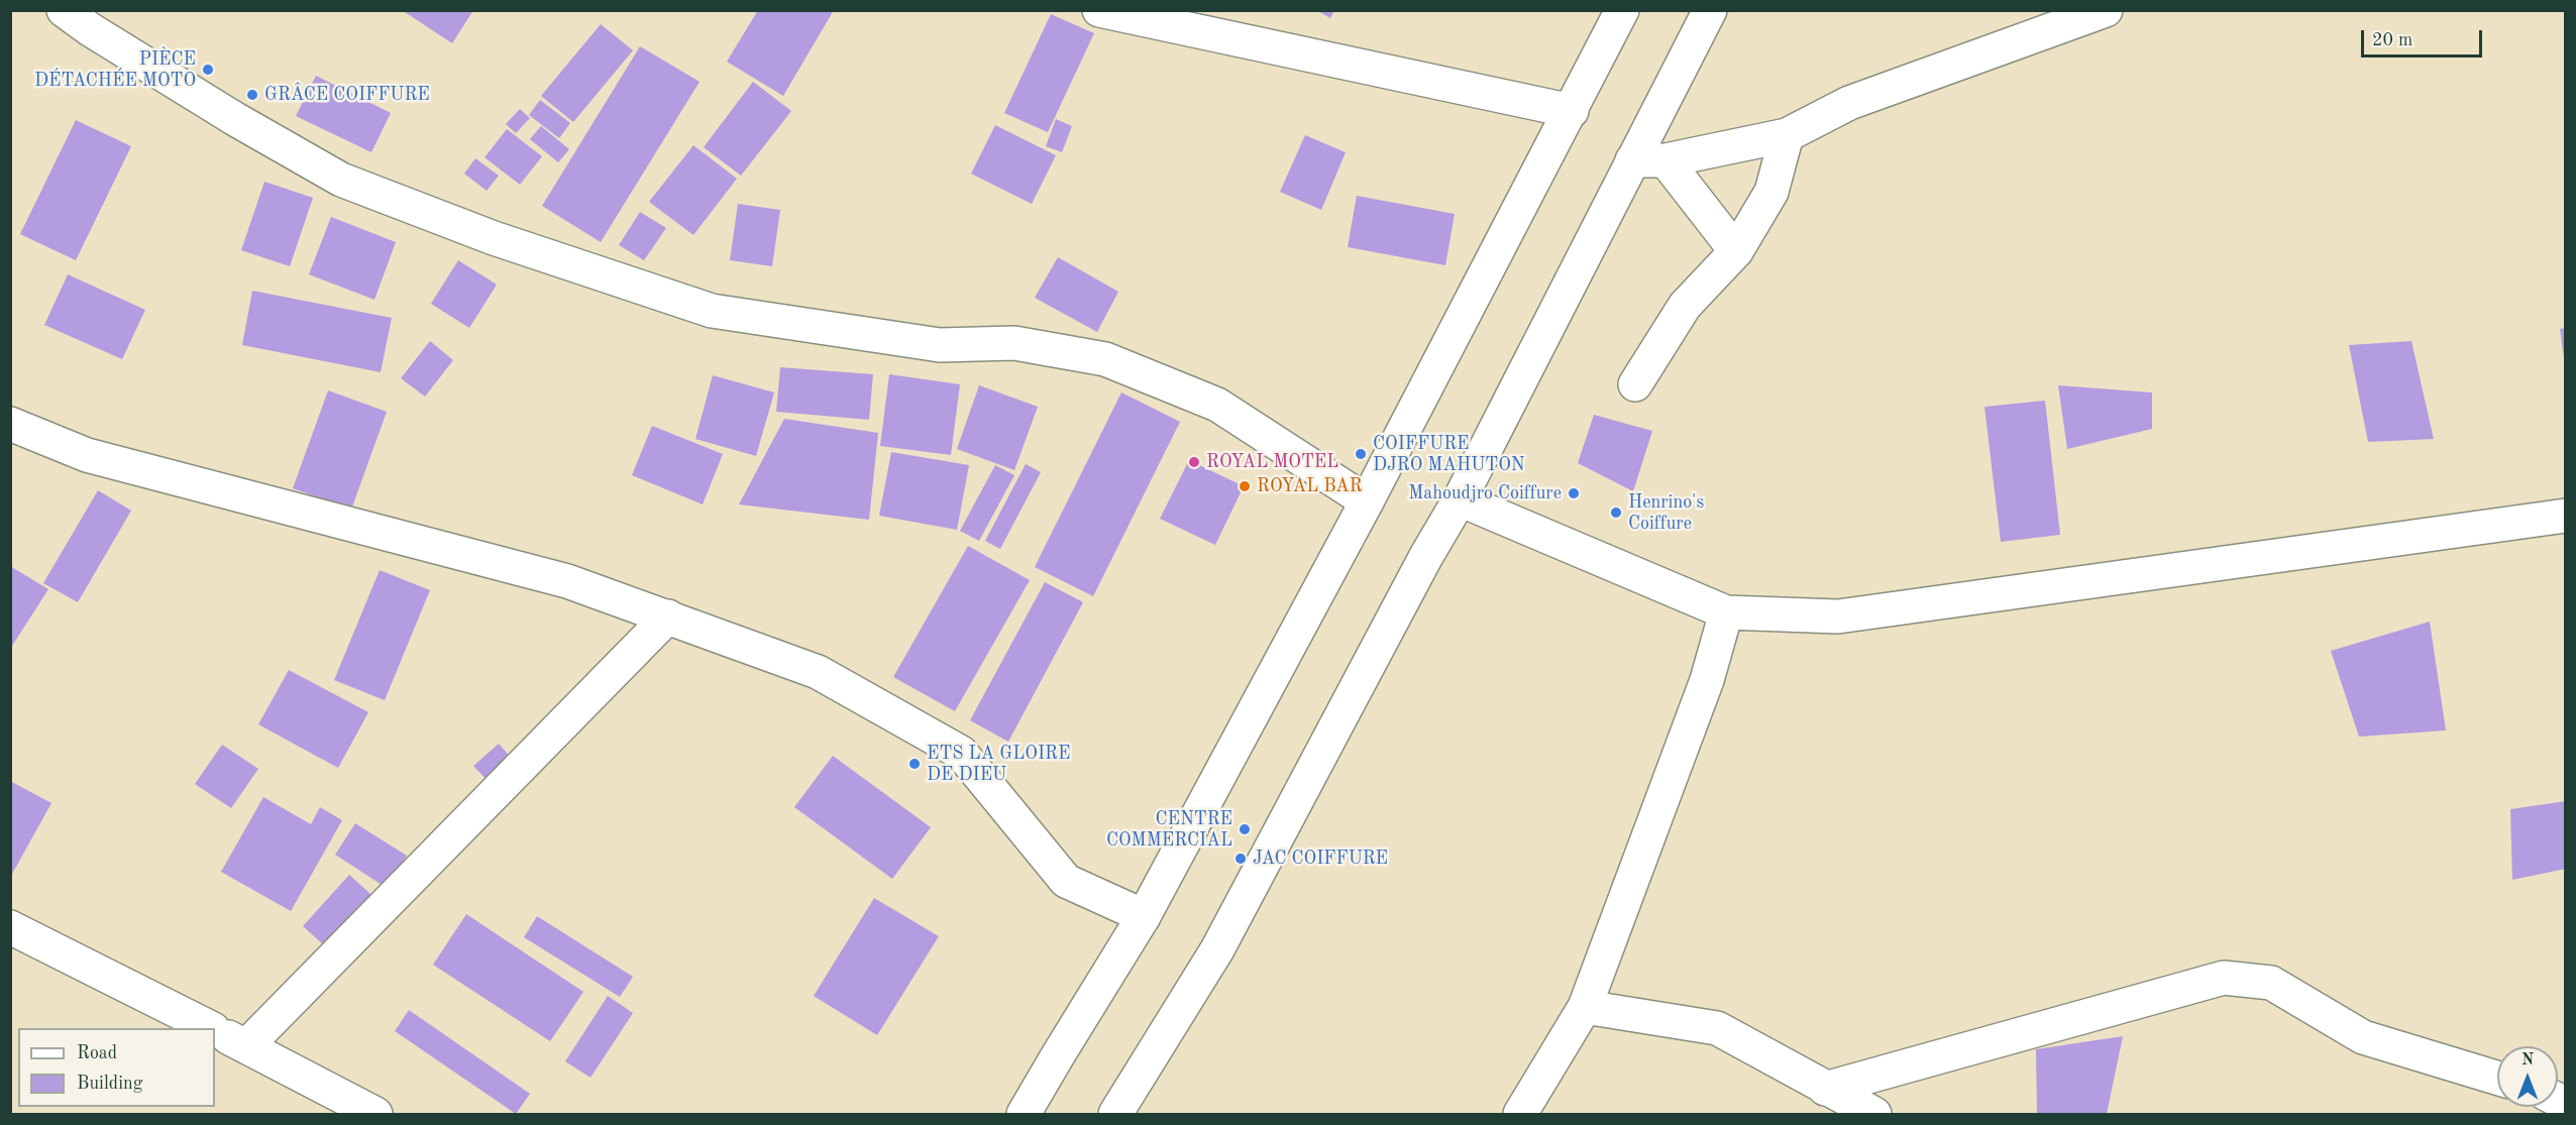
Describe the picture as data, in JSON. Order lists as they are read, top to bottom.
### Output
{
  "places": [
    "PIÈCE DÉTACHÉE MOTO",
    "GRÂCE COIFFURE",
    "COIFFURE DJRO MAHUTON",
    "ROYAL MOTEL",
    "ROYAL BAR",
    "Mahoudjro Coiffure",
    "Henrino's Coiffure",
    "ETS LA GLOIRE DE DIEU",
    "CENTRE COMMERCIAL",
    "JAC COIFFURE"
  ],
  "legend": ["Road", "Building"],
  "scale_bar": "20 m",
  "north": "top"
}
